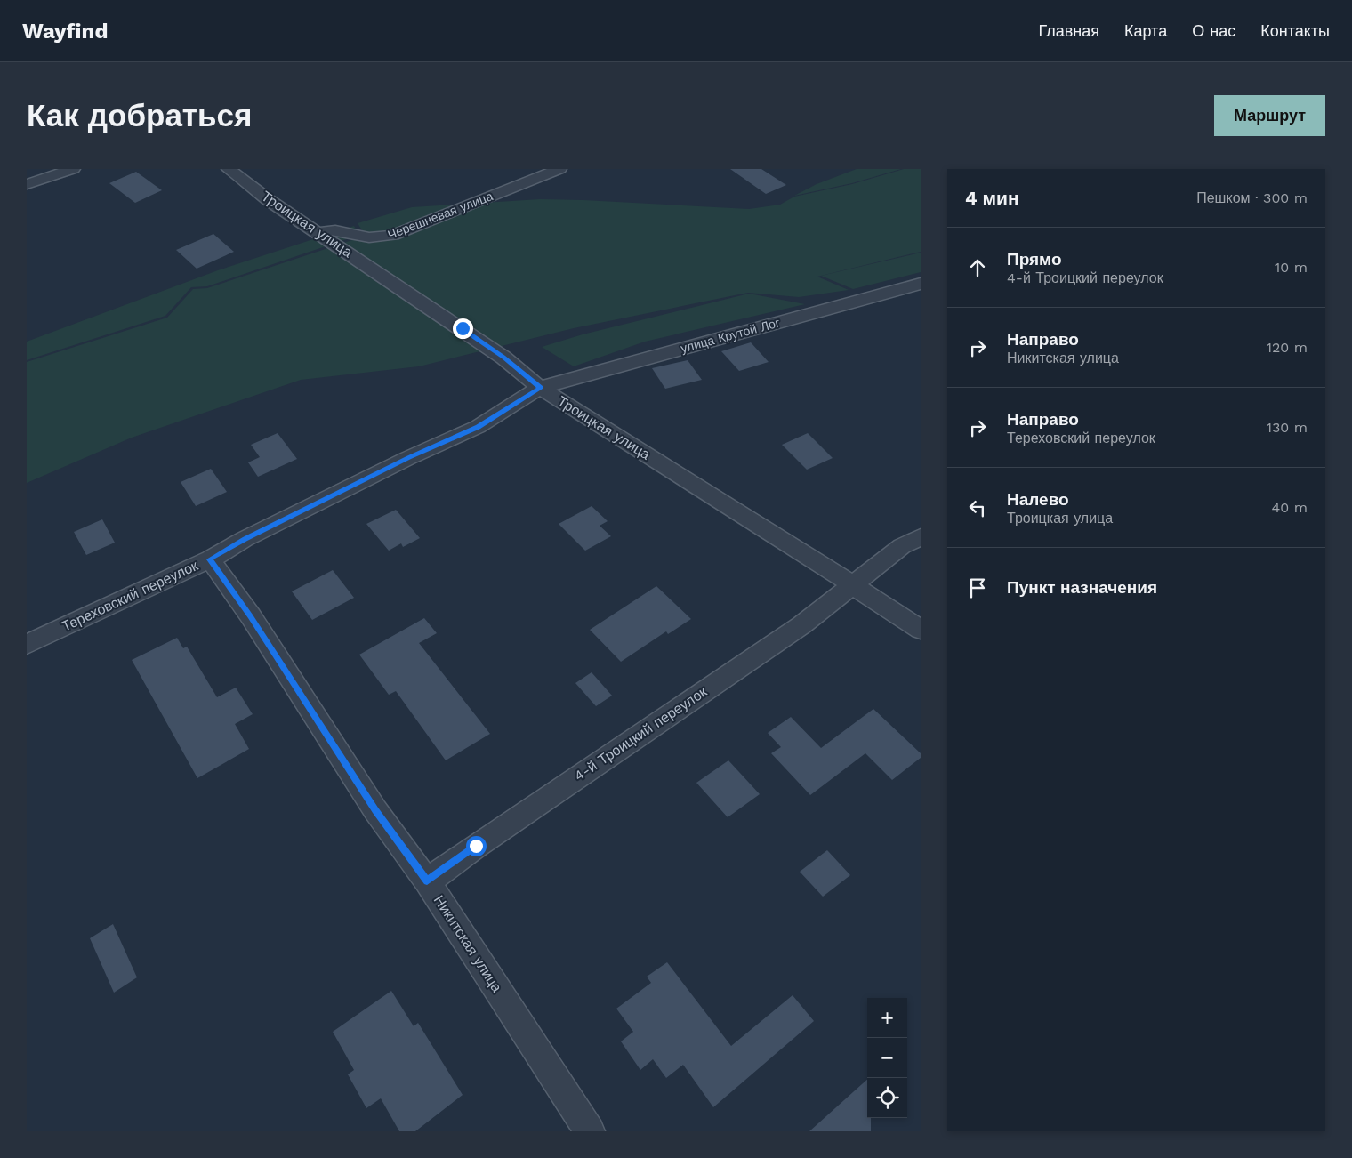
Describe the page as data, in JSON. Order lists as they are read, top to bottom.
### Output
{
  "streets": {
    "street": [
      "Черешневая улица",
      "Троицкая улица",
      "улица Крутой Лог",
      "Тереховский переулок",
      "4-й Троицкий переулок",
      "Никитская улица"
    ]
  },
  "crossings": [
    ["Черешневая улица", "Троицкая улица"],
    ["Троицкая улица", "улица Крутой Лог"],
    ["Троицкая улица", "Тереховский переулок"],
    ["Троицкая улица", "4-й Троицкий переулок"],
    ["улица Крутой Лог", "Тереховский переулок"],
    ["Тереховский переулок", "Никитская улица"],
    ["4-й Троицкий переулок", "Никитская улица"]
  ],
  "page": {
    "header": "Wayfind",
    "nav": [
      "Главная",
      "Карта",
      "О нас",
      "Контакты"
    ],
    "buttons": "Маршрут",
    "title": "Как добраться",
    "heading": ["4 мин", "Пешком · 300 m"],
    "list": [
      ["Прямо", "4-й Троицкий переулок", "10 m"],
      ["Направо", "Никитская улица", "120 m"],
      ["Направо", "Тереховский переулок", "130 m"],
      ["Налево", "Троицкая улица", "40 m"],
      "Пункт назначения"
    ],
    "map_buttons": ["+", "−"]
  }
}
